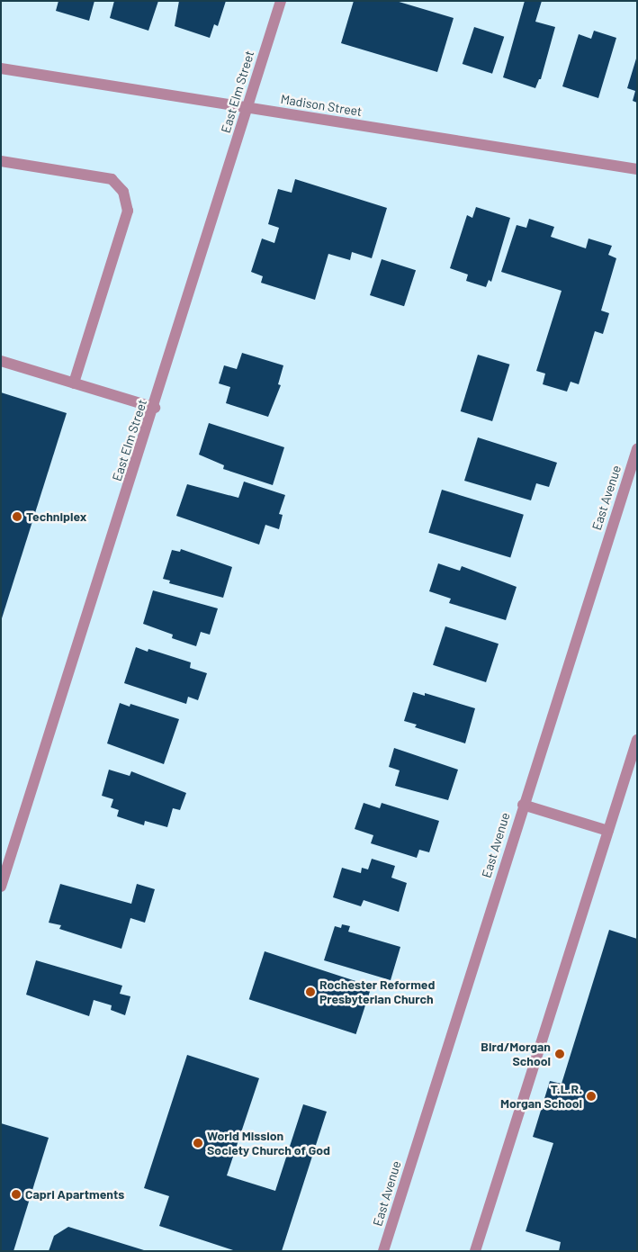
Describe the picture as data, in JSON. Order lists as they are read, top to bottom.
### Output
{
  "streets": {
    "street": ["East Elm Street", "Madison Street", "East Avenue"]
  },
  "crossings": [
    ["East Elm Street", "Madison Street"]
  ],
  "places": [
    "Techniplex",
    "Rochester Reformed Presbyterian Church",
    "Bird/Morgan School",
    "T.L.R. Morgan School",
    "World Mission Society Church of God",
    "Capri Apartments"
  ]
}
